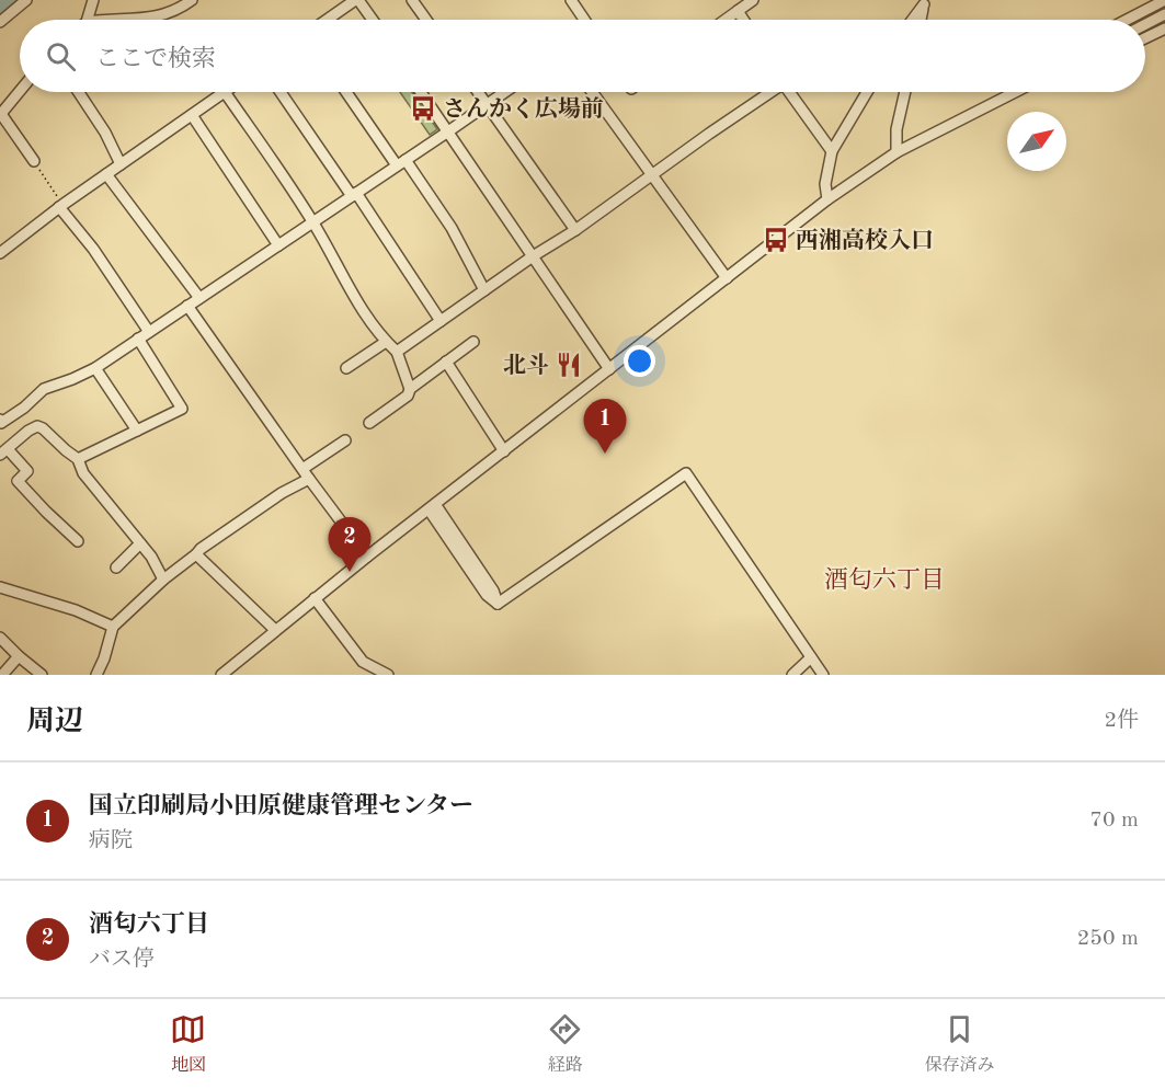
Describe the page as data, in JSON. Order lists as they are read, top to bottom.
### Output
{
  "districts": ["酒匂六丁目"],
  "places": {
    "bus stop": ["さんかく広場前", "西湘高校入口"],
    "restaurant": ["北斗"]
  },
  "north": "top right",
  "page": {
    "search": "ここで検索",
    "pins": ["1", "2"],
    "heading": ["周辺", "2件"],
    "list": [
      {
        "mark": "1",
        "name": "国立印刷局小田原健康管理センター",
        "note": "病院",
        "value": "70 m"
      },
      {
        "mark": "2",
        "name": "酒匂六丁目",
        "note": "バス停",
        "value": "250 m"
      }
    ],
    "nav": ["地図", "経路", "保存済み"]
  }
}
